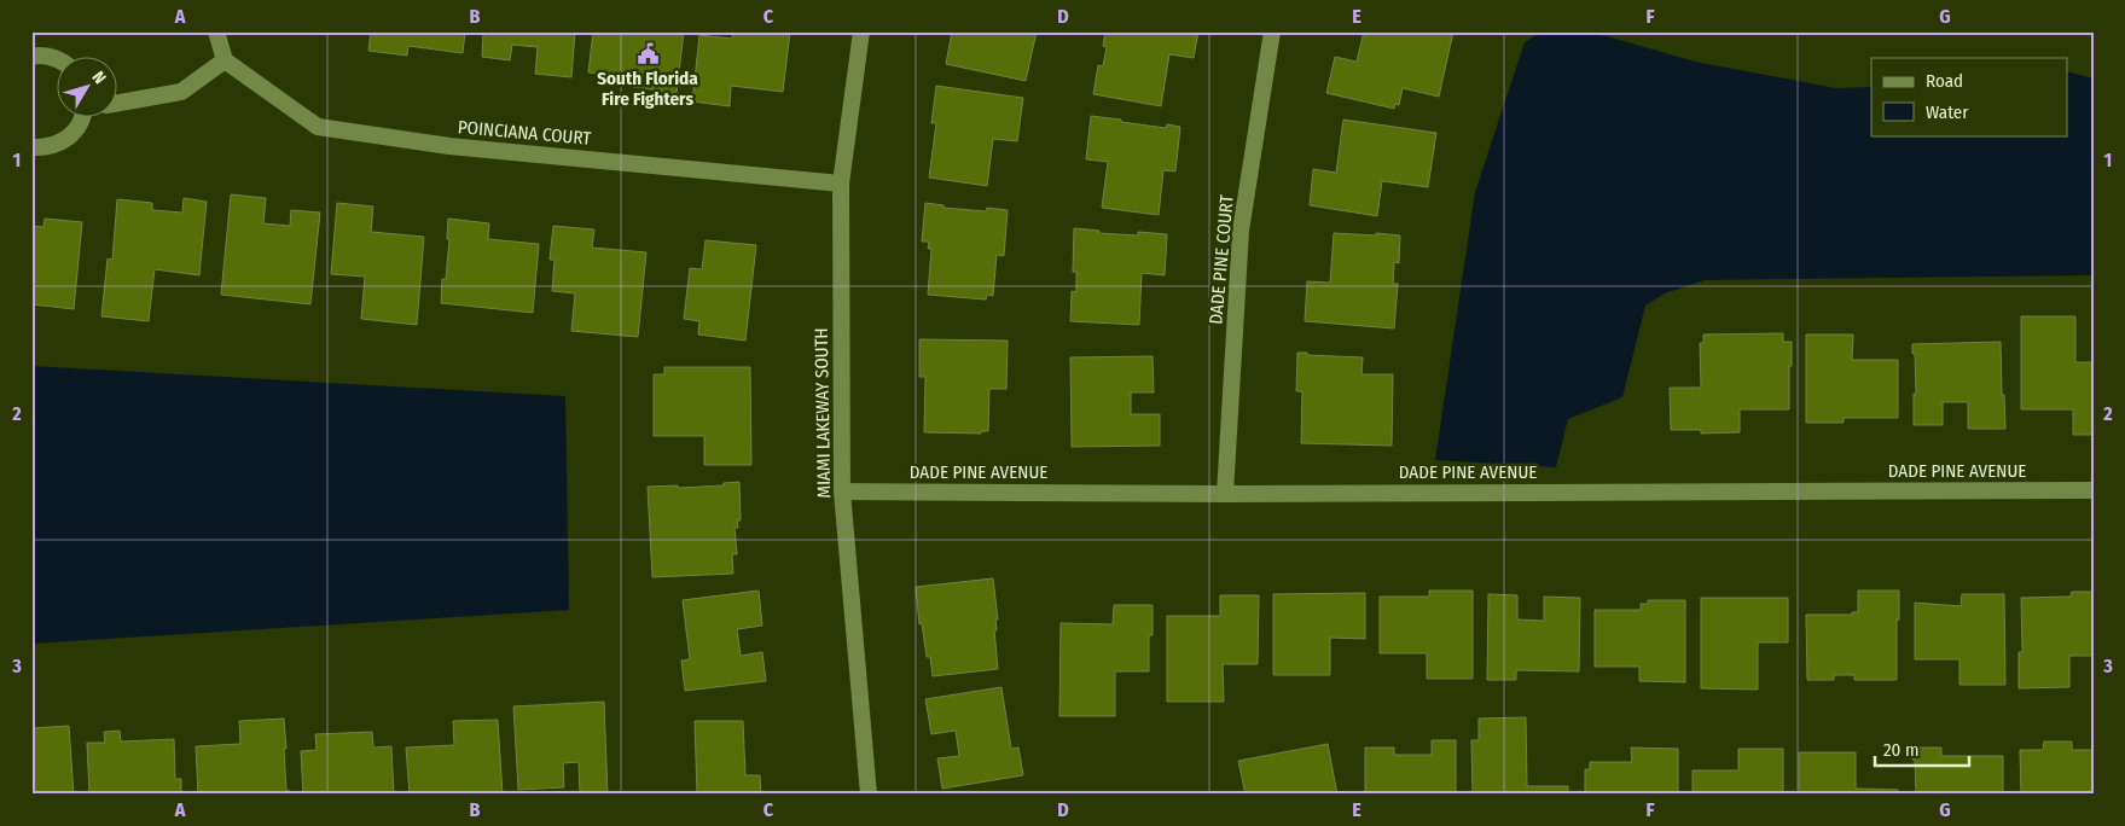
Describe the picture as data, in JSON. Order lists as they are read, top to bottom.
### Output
{
  "streets": {
    "street": [
      "POINCIANA COURT",
      "DADE PINE COURT",
      "MIAMI LAKEWAY SOUTH",
      "DADE PINE AVENUE"
    ]
  },
  "crossings": [
    ["POINCIANA COURT", "MIAMI LAKEWAY SOUTH"],
    ["DADE PINE COURT", "DADE PINE AVENUE"],
    ["MIAMI LAKEWAY SOUTH", "DADE PINE AVENUE"]
  ],
  "places": {
    "public building": ["South Florida Fire Fighters"]
  },
  "legend": ["Road", "Water"],
  "scale_bar": "20 m",
  "north": "top right",
  "grid": {
    "columns": [
      "A",
      "B",
      "C",
      "D",
      "E",
      "F",
      "G"
    ],
    "rows": ["1", "2", "3"]
  }
}
